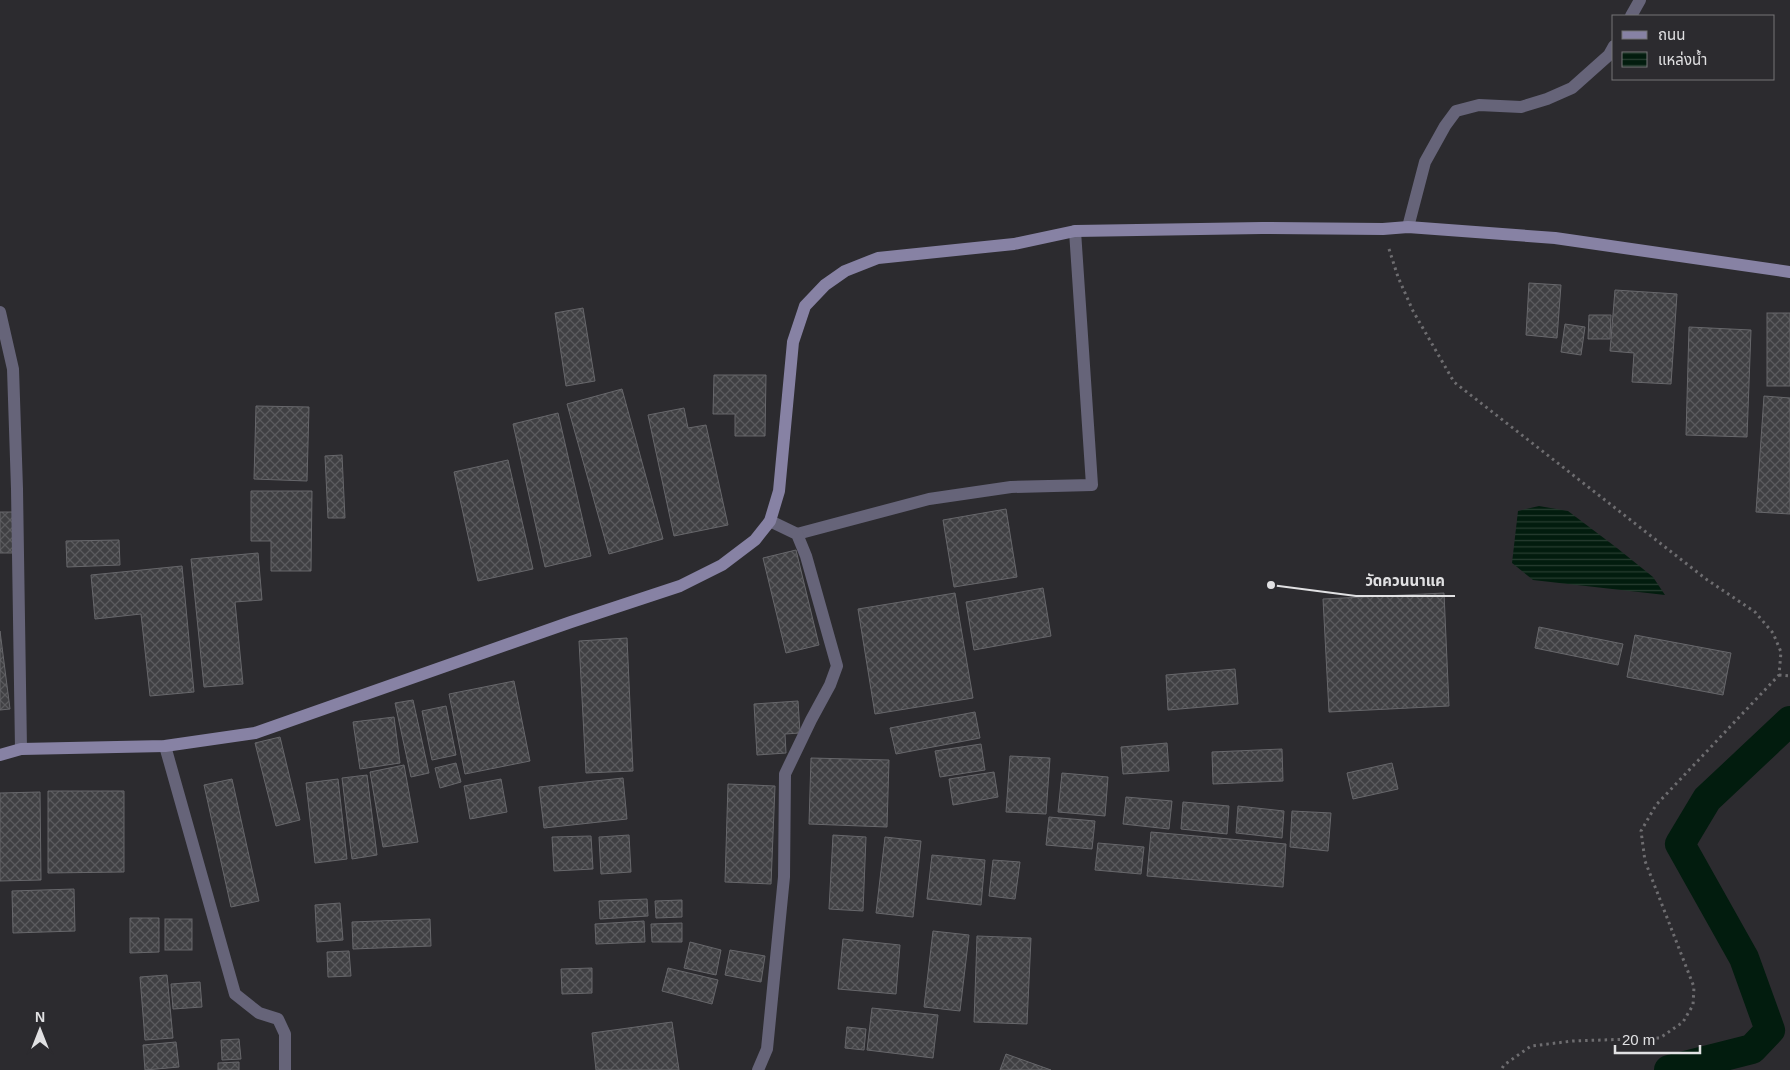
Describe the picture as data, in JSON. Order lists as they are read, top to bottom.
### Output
{
  "places": ["วัดควนนาแค"],
  "legend": ["ถนน", "แหล่งน้ำ"],
  "scale_bar": "20 m",
  "north": "top"
}
